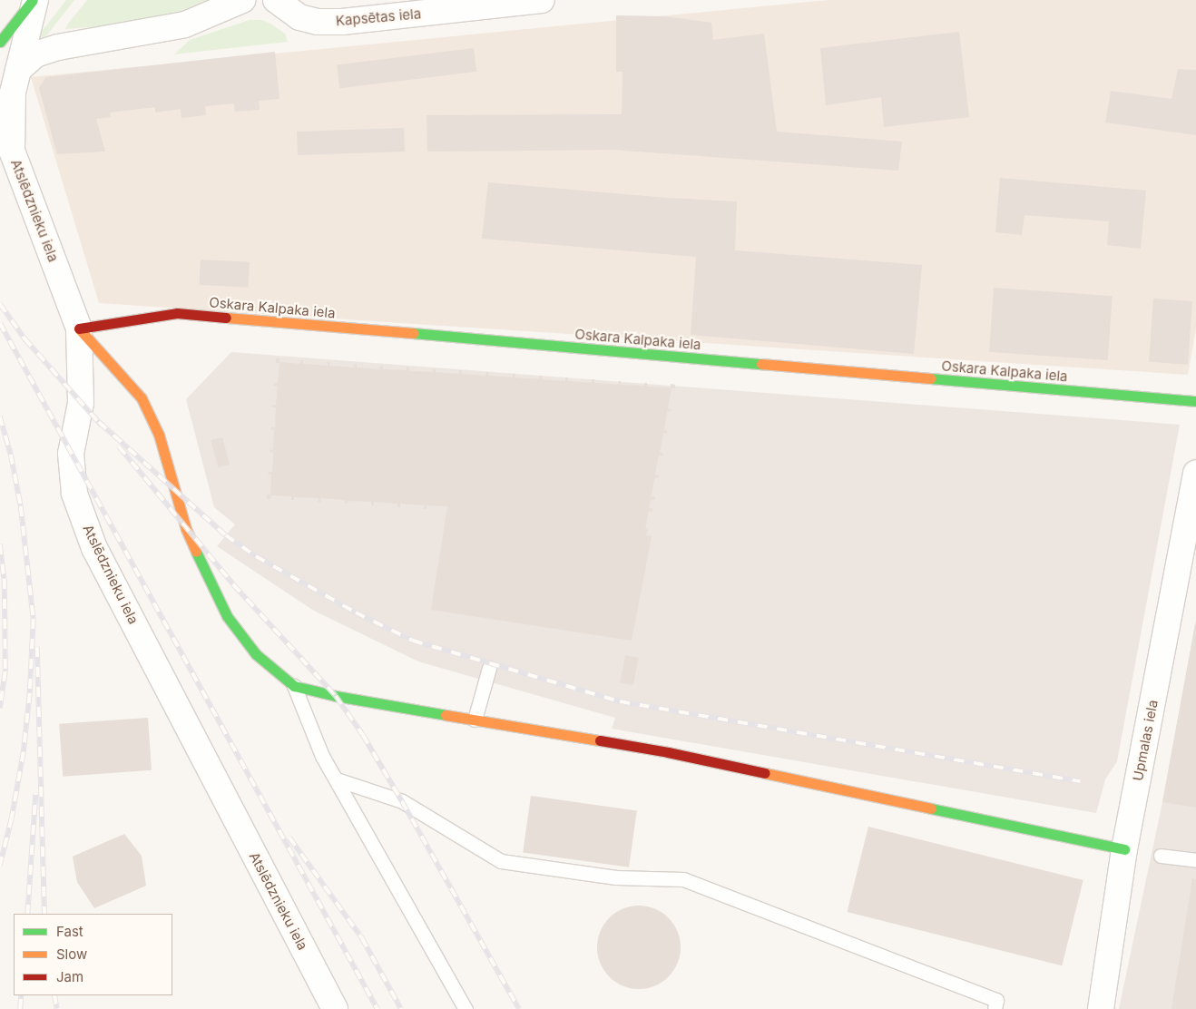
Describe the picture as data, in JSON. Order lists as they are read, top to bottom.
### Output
{
  "streets": {
    "street": [
      "Kapsētas iela",
      "Atslēdznieku iela",
      "Oskara Kalpaka iela",
      "Upmalas iela"
    ]
  },
  "crossings": [
    ["Atslēdznieku iela", "Oskara Kalpaka iela"]
  ],
  "legend": ["Fast", "Slow", "Jam"]
}
